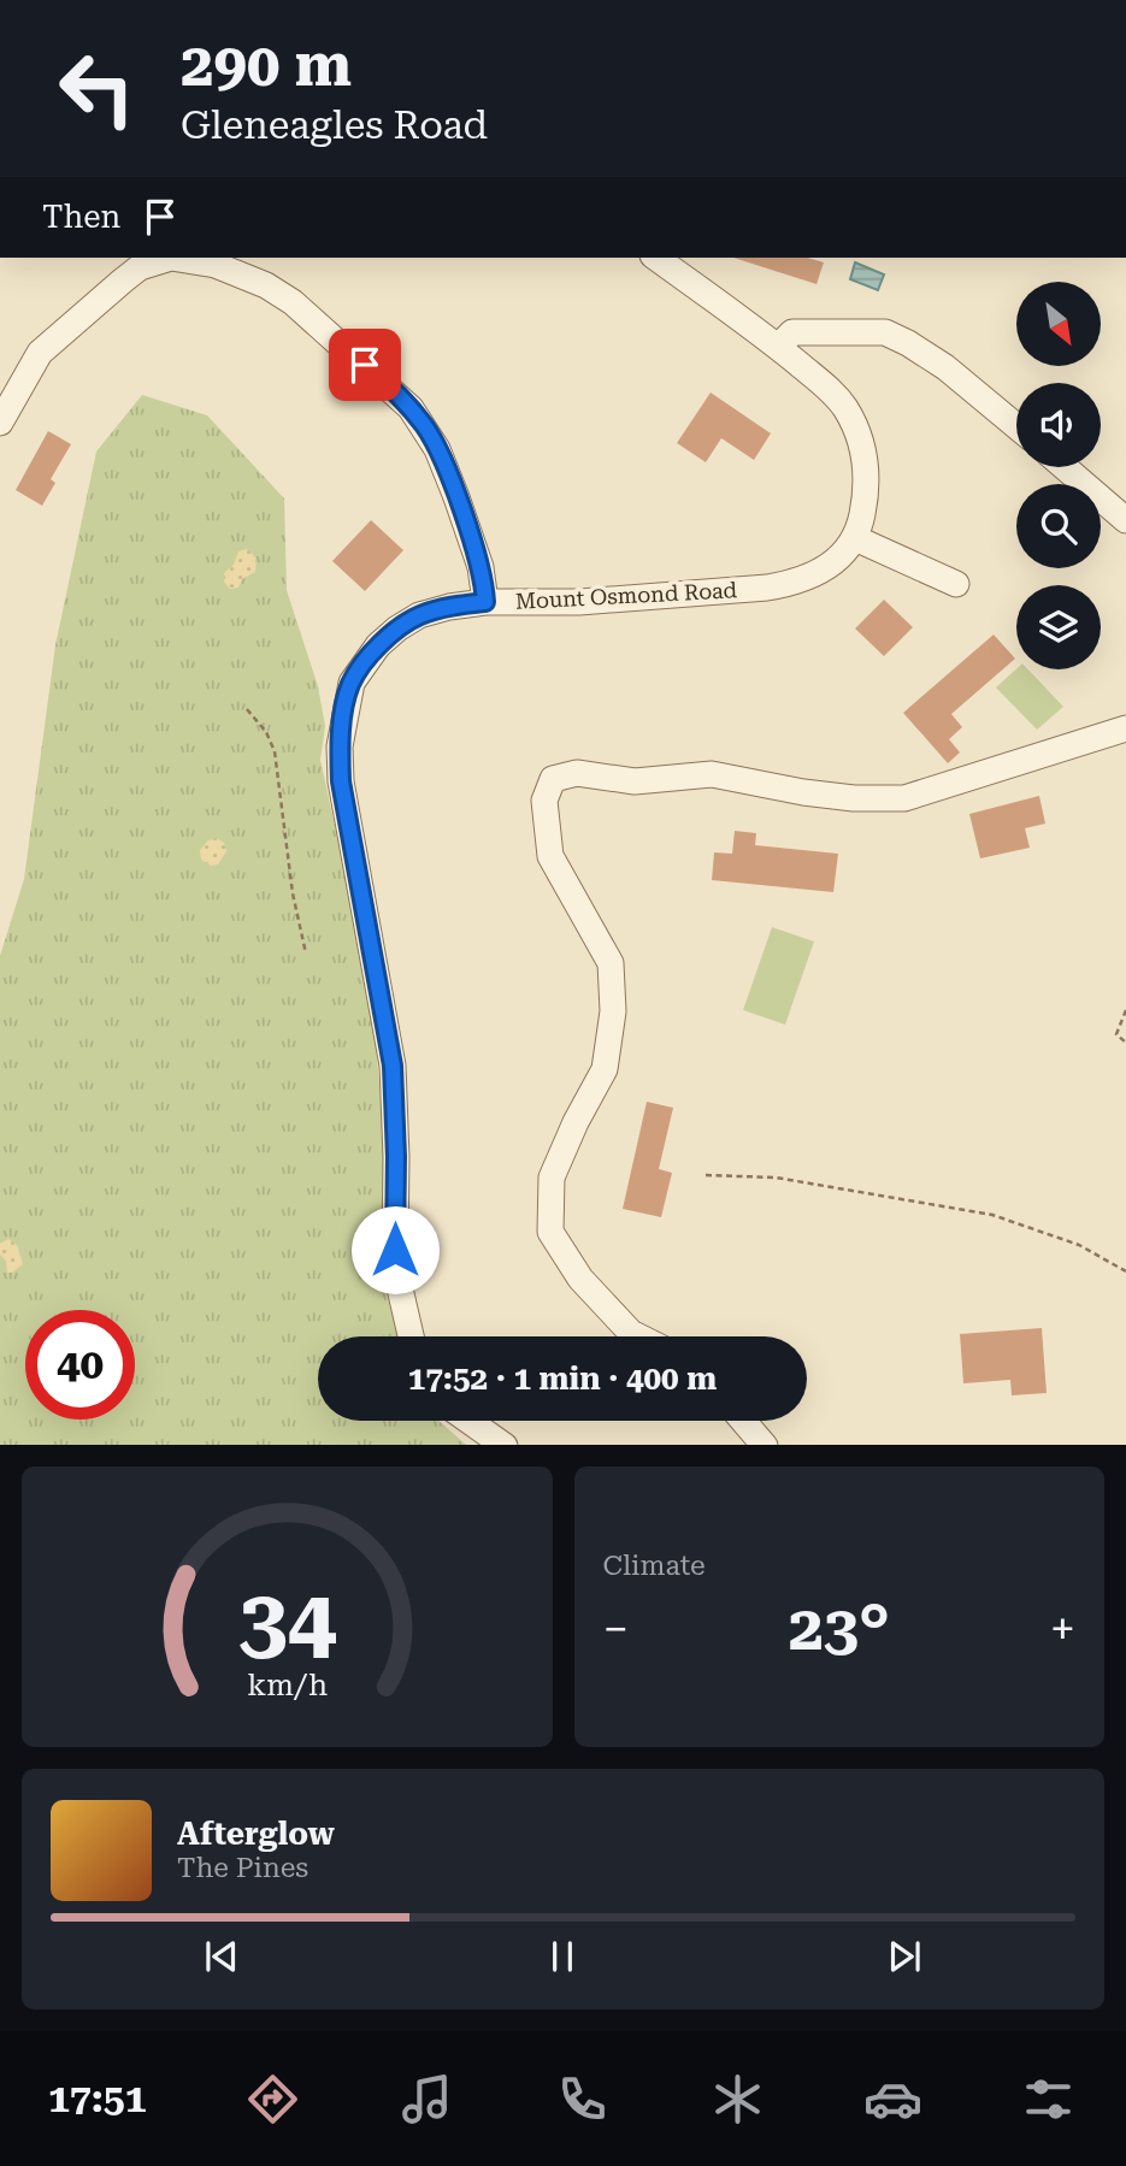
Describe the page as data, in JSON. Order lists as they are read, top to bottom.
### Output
{
  "streets": {
    "street": ["Mount Osmond Road"]
  },
  "north": "bottom right",
  "page": {
    "turn": ["290 m", "Gleneagles Road"],
    "then": "Then",
    "limit": "40",
    "trip": "17:52 · 1 min · 400 m",
    "tile": "Climate",
    "heat": ["−", "23°", "+"],
    "song": ["Afterglow", "The Pines"],
    "tabs": "17:51",
    "gauge": ["34", "km/h"]
  }
}
